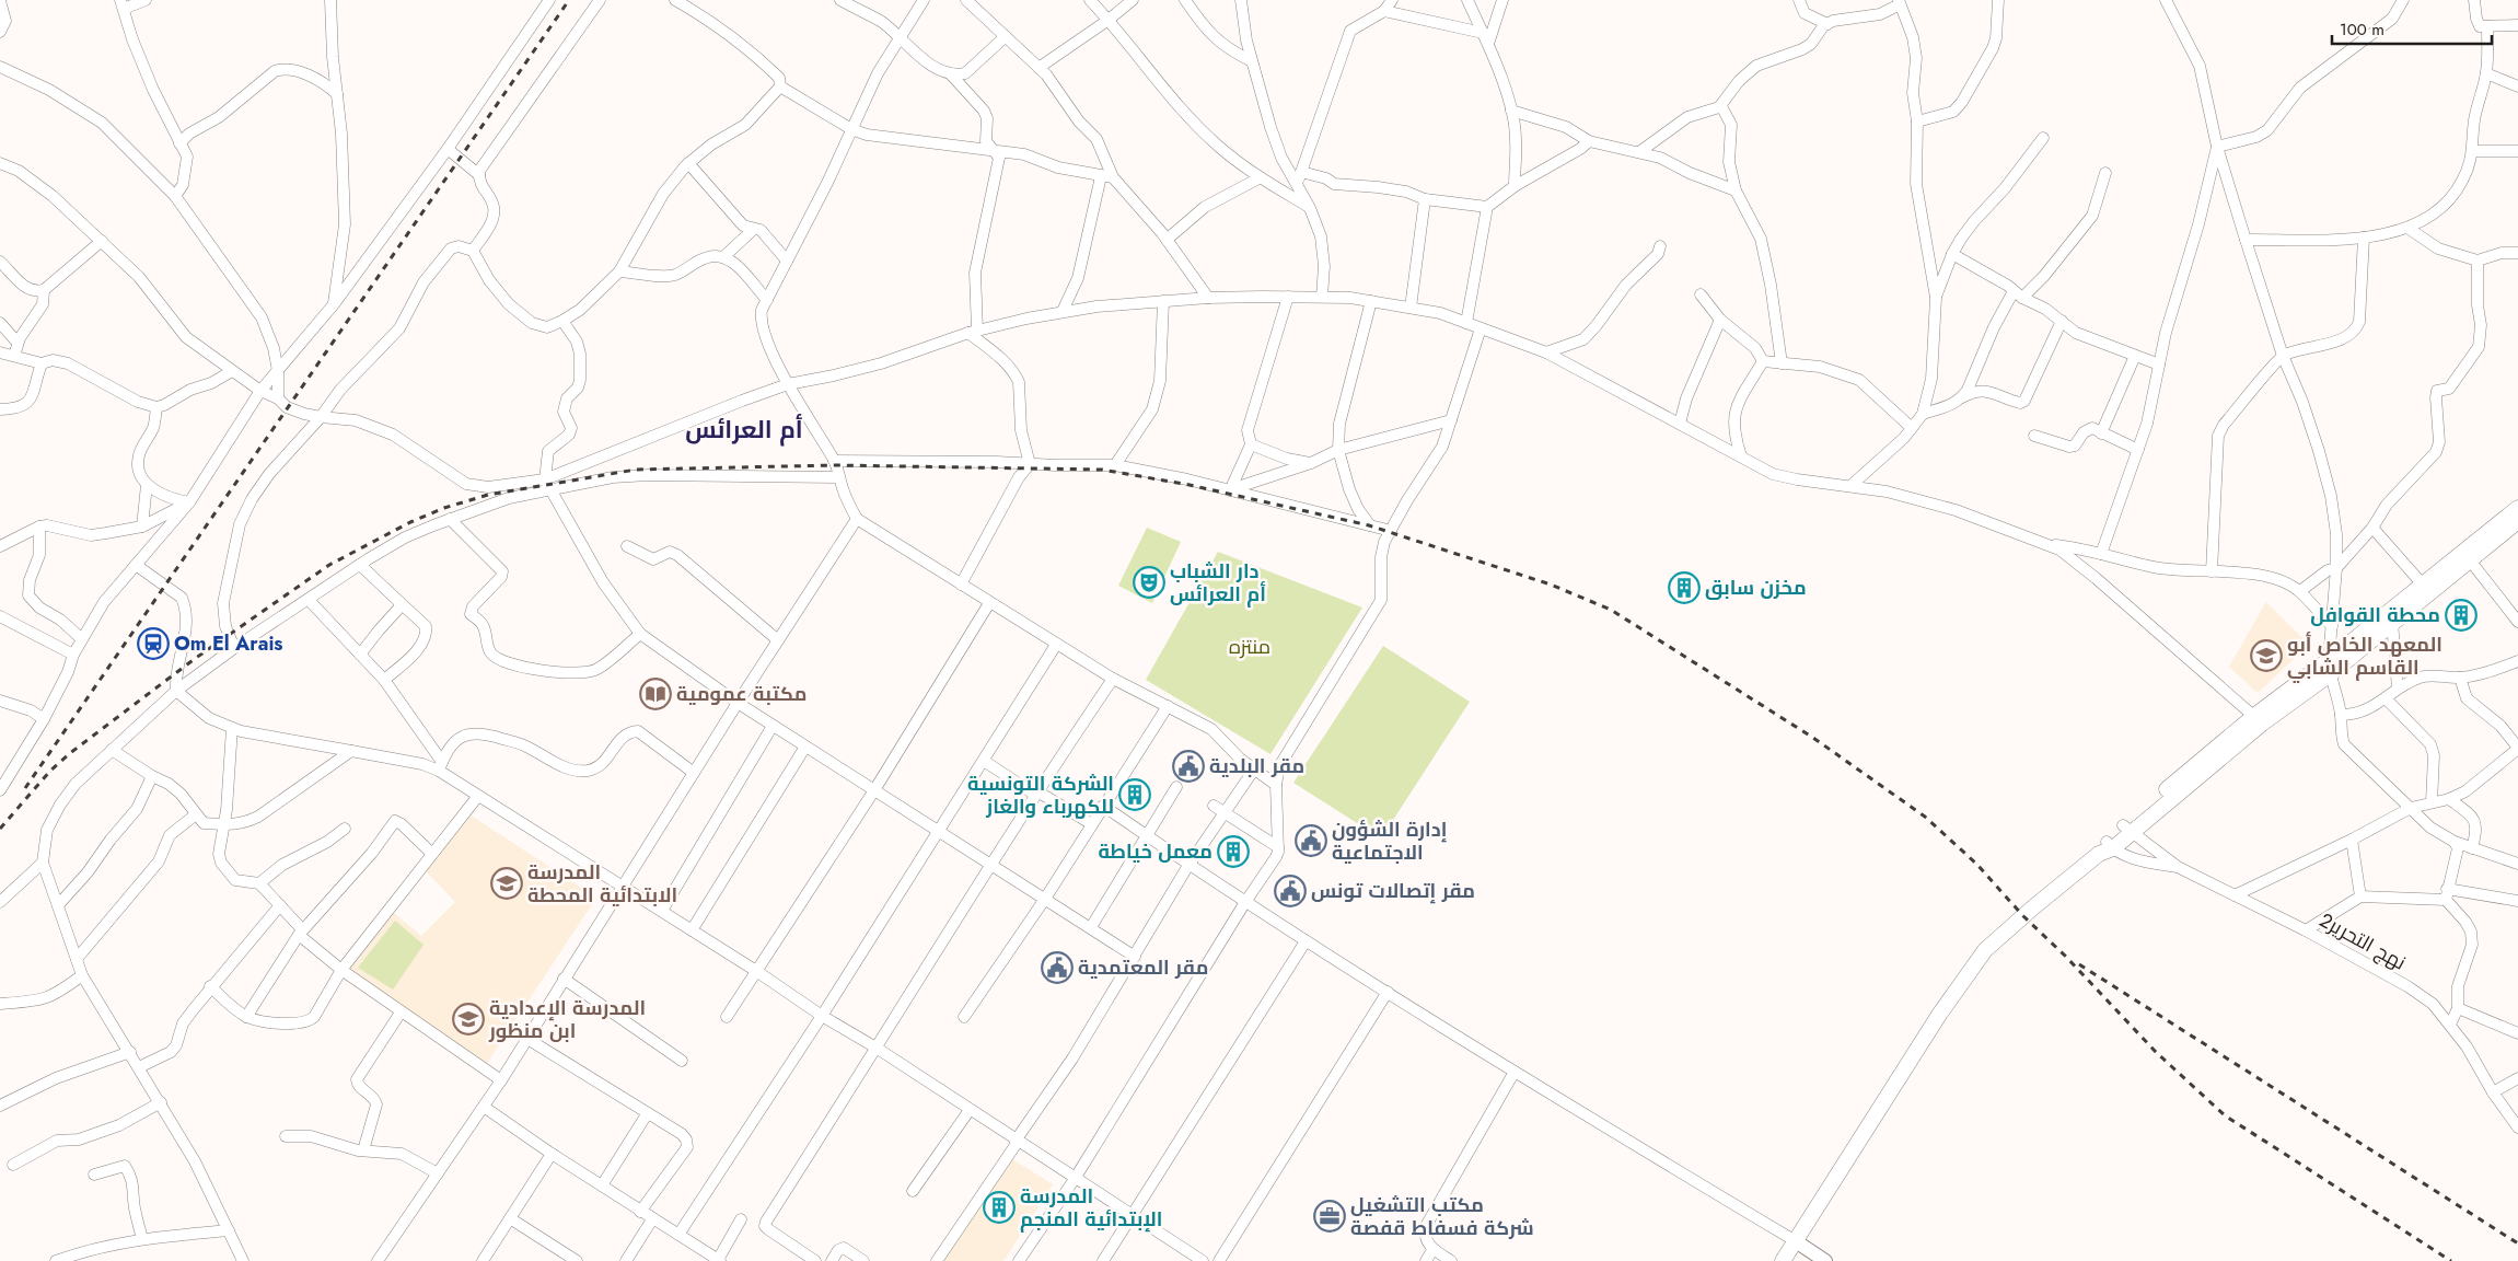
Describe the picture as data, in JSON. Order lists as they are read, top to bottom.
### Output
{
  "streets": {
    "street": ["نهج التحرير2"]
  },
  "districts": ["أم العرائس"],
  "parks": ["منتزه"],
  "places": {
    "theatre": ["دار الشباب أم العرائس"],
    "building": [
      "مخزن سابق",
      "محطة القوافل",
      "الشركة التونسية للكهرباء والغاز",
      "معمل خياطة",
      "المدرسة الإبتدائية المنجم"
    ],
    "station": ["Om El Arais"],
    "school or university": ["المعهد الخاص أبو القاسم الشابي", "المدرسة الابتدائية المحطة", "المدرسة الإعدادية ابن منظور"],
    "library": ["مكتبة عمومية"],
    "public building": [
      "مقر البلدية",
      "إدارة الشؤون الاجتماعية",
      "مقر إتصالات تونس",
      "مقر المعتمدية"
    ],
    "office": ["مكتب التشغيل شركة فسفاط قفصة"]
  },
  "scale_bar": "100 m"
}
